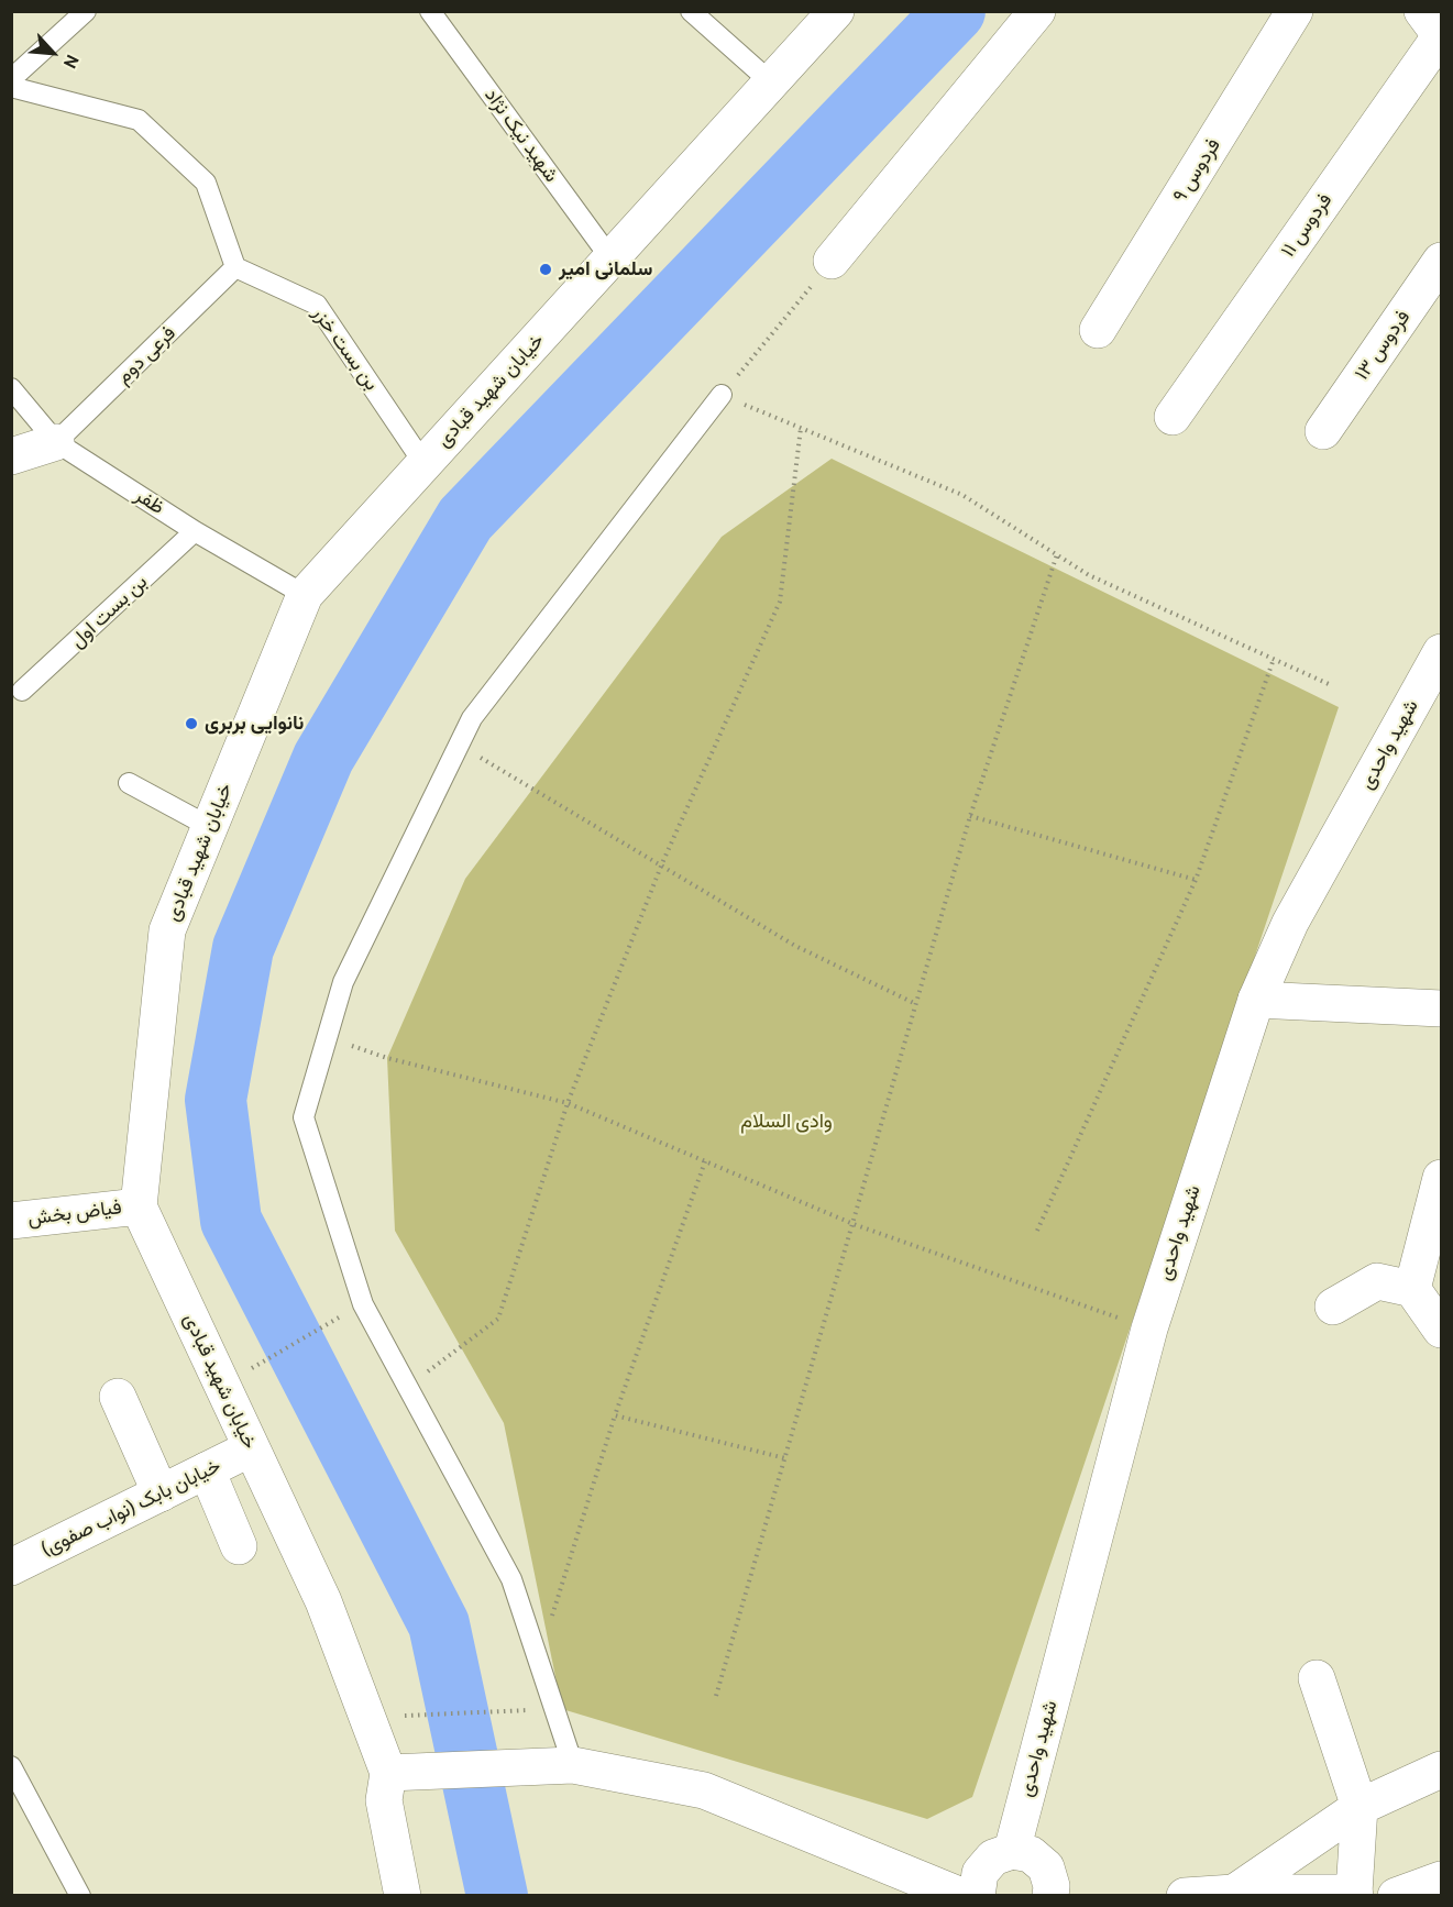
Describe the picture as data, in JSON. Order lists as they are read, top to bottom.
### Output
{
  "streets": {
    "street": [
      "فردوس ۹",
      "فردوس ۱۱",
      "فردوس ۱۳",
      "خیابان شهید قبادی",
      "شهید واحدی",
      "فیاض بخش",
      "خیابان بابک (نواب صفوی)"
    ],
    "lane": [
      "شهید نیک نژاد",
      "بن بست خزر",
      "فرعی دوم",
      "ظفر",
      "بن بست اول"
    ]
  },
  "crossings": [
    ["شهید نیک نژاد", "خیابان شهید قبادی"],
    ["بن بست خزر", "فرعی دوم"],
    ["بن بست خزر", "خیابان شهید قبادی"],
    ["فرعی دوم", "ظفر"],
    ["خیابان شهید قبادی", "ظفر"],
    ["خیابان شهید قبادی", "فیاض بخش"],
    ["خیابان شهید قبادی", "خیابان بابک (نواب صفوی)"],
    ["ظفر", "بن بست اول"]
  ],
  "parks": ["وادی السلام"],
  "places": ["سلمانی امیر", "نانوایی بربری"],
  "north": "bottom right"
}
